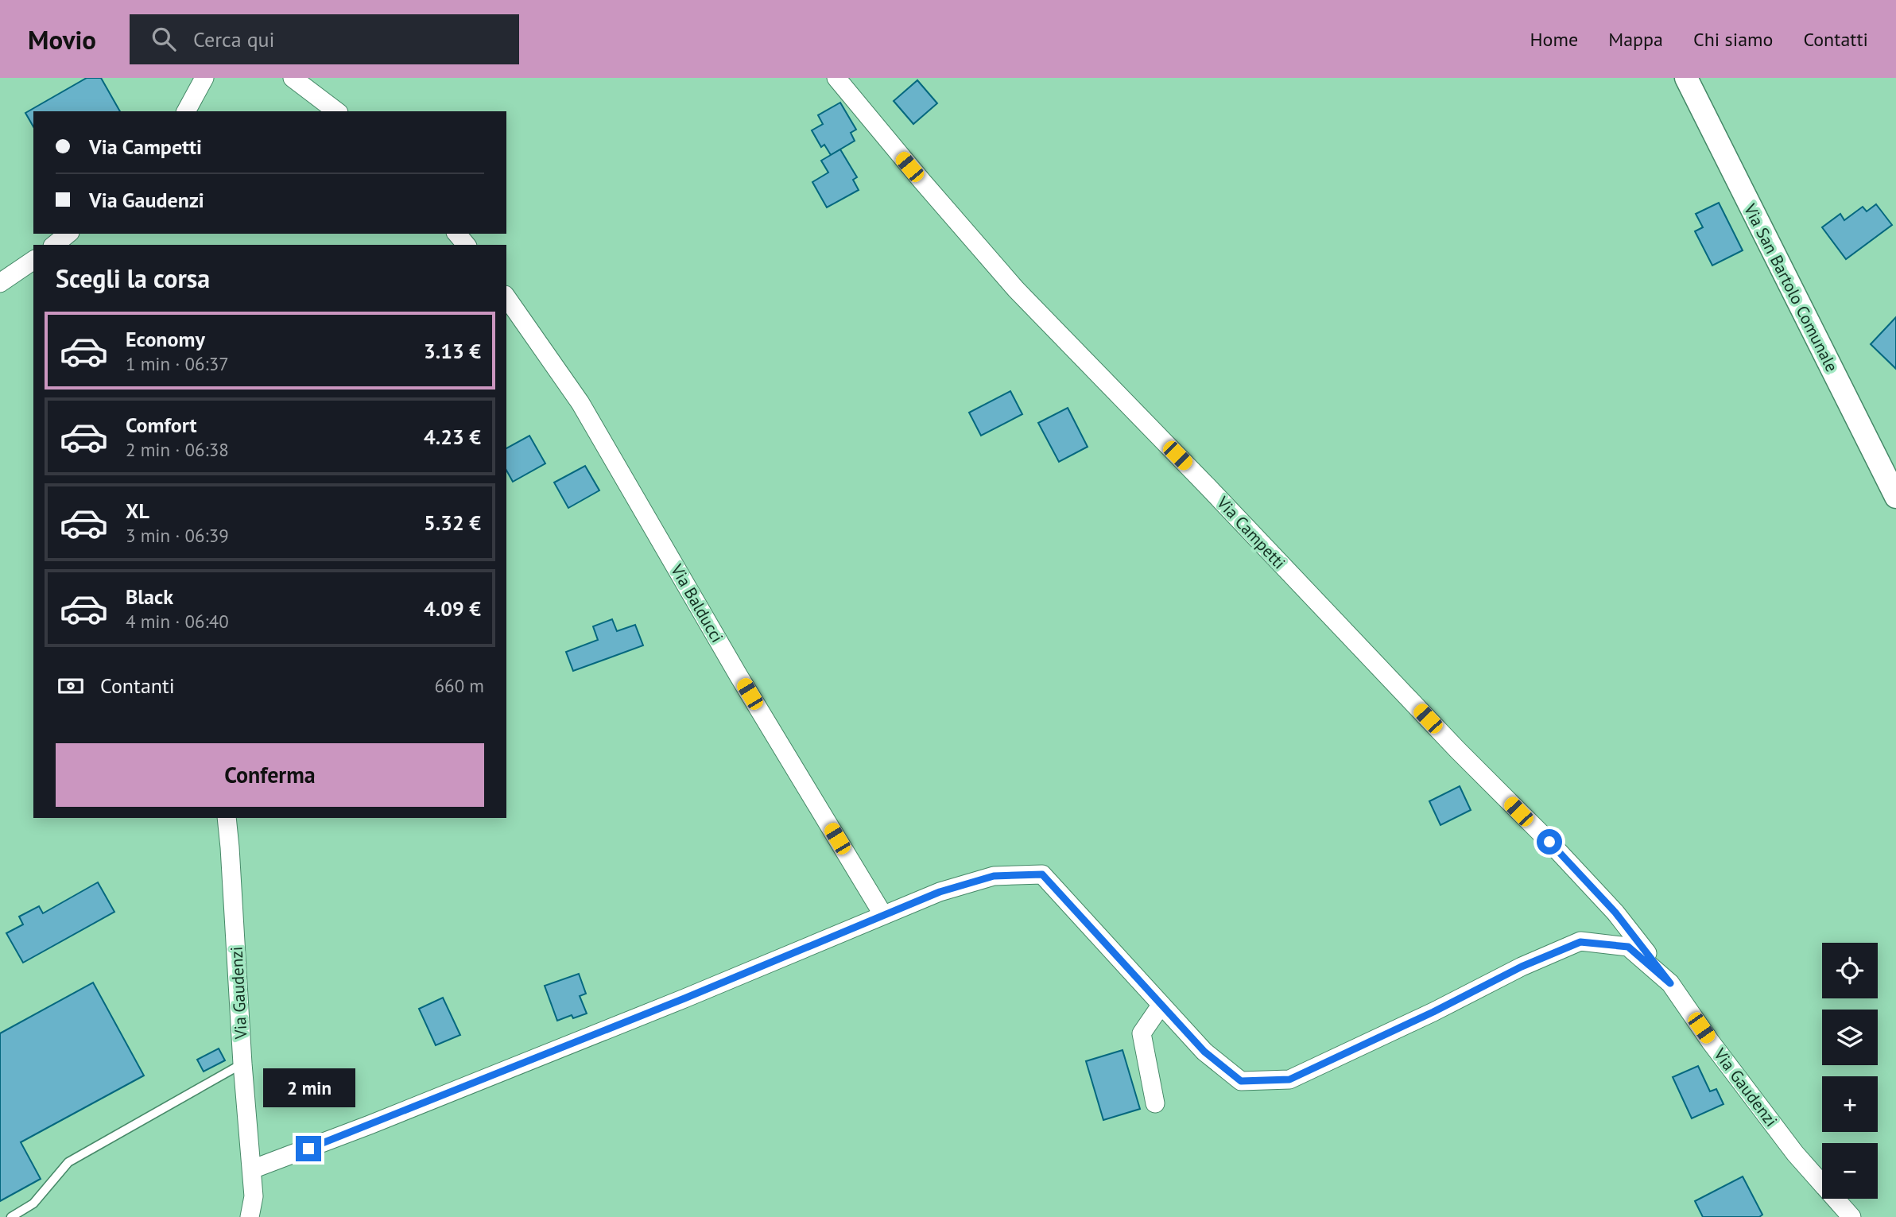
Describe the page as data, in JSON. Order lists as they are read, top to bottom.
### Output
{
  "streets": {
    "street": [
      "Via San Bartolo Comunale",
      "Via Campetti",
      "Via Balducci",
      "Via Gaudenzi"
    ]
  },
  "crossings": [
    ["Via Campetti", "Via Gaudenzi"],
    ["Via Balducci", "Via Gaudenzi"]
  ],
  "page": {
    "header": "Movio",
    "search": "Cerca qui",
    "nav": [
      "Home",
      "Mappa",
      "Chi siamo",
      "Contatti"
    ],
    "banner": ["Via Campetti", "Via Gaudenzi"],
    "heading": "Scegli la corsa",
    "list": [
      {
        "name": "Economy",
        "note": "1 min · 06:37",
        "value": "3.13 €"
      },
      {
        "name": "Comfort",
        "note": "2 min · 06:38",
        "value": "4.23 €"
      },
      {
        "name": "XL",
        "note": "3 min · 06:39",
        "value": "5.32 €"
      },
      {
        "name": "Black",
        "note": "4 min · 06:40",
        "value": "4.09 €"
      }
    ],
    "pay": ["Contanti", "660 m"],
    "buttons": "Conferma",
    "map_buttons": ["+", "−"],
    "bubble": "2 min"
  }
}
